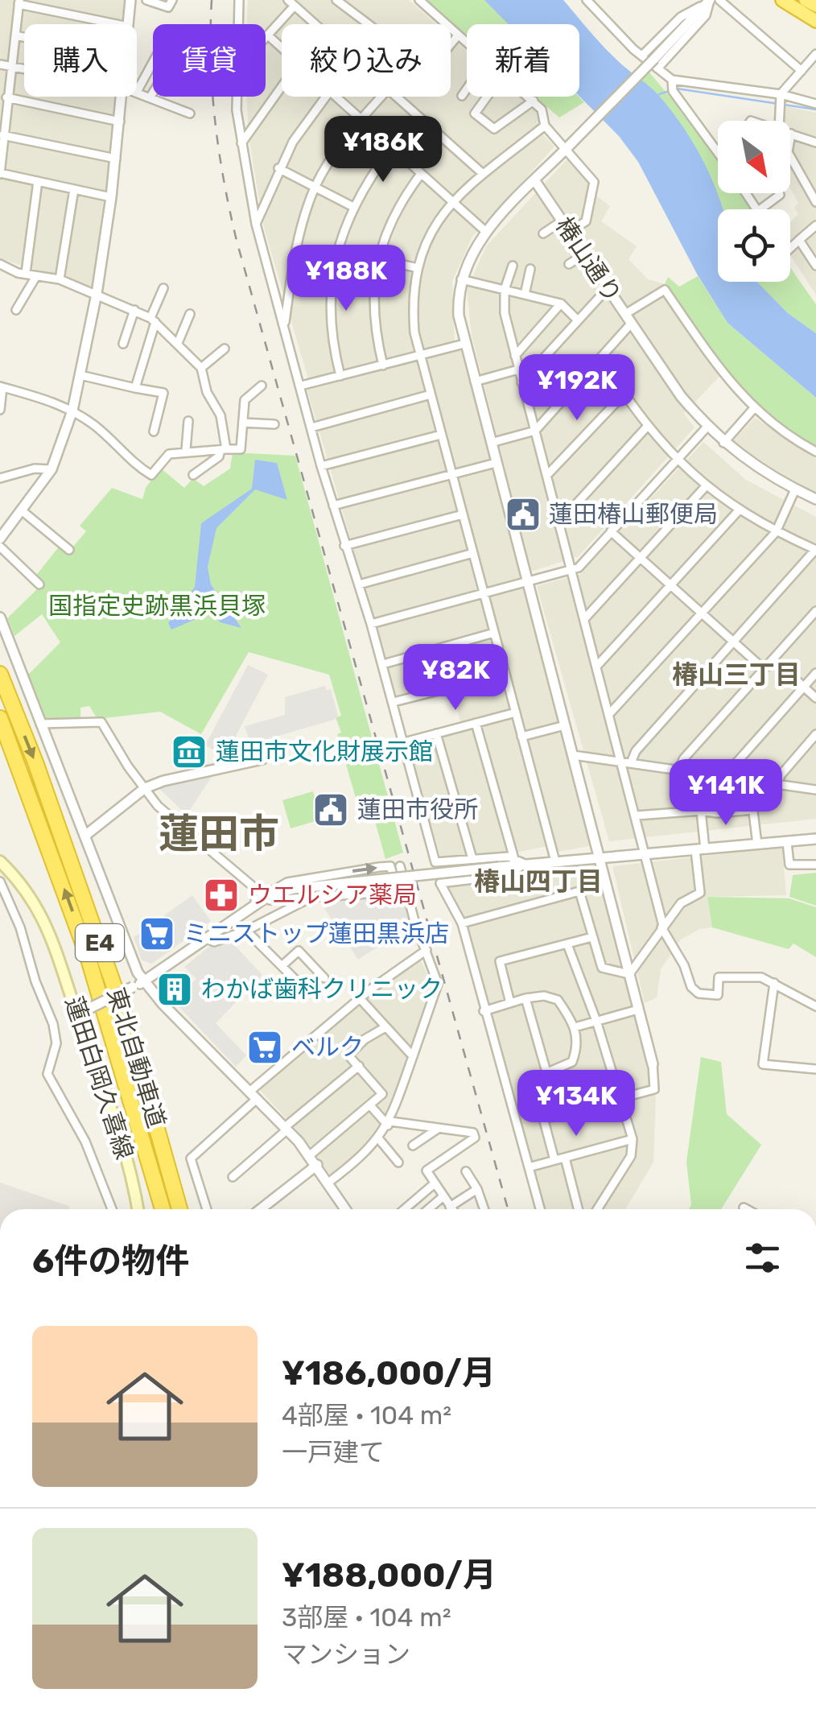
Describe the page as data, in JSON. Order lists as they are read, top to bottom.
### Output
{
  "streets": {
    "highway": ["E4", "東北自動車道"],
    "main road": ["蓮田白岡久喜線"],
    "street": ["椿山通り"]
  },
  "districts": ["椿山三丁目", "蓮田市", "椿山四丁目"],
  "parks": ["国指定史跡黒浜貝塚"],
  "places": {
    "public building": ["蓮田椿山郵便局", "蓮田市役所"],
    "museum": ["蓮田市文化財展示館"],
    "pharmacy": ["ウエルシア薬局"],
    "supermarket": ["ミニストップ蓮田黒浜店", "ベルク"],
    "building": ["わかば歯科クリニック"]
  },
  "north": "bottom right",
  "page": {
    "chip": [
      "購入",
      "賃貸",
      "絞り込み",
      "新着"
    ],
    "price": [
      "¥186K",
      "¥188K",
      "¥192K",
      "¥82K",
      "¥141K",
      "¥134K"
    ],
    "heading": "6件の物件",
    "list": [
      {
        "name": "¥186,000/月",
        "note": "4部屋 · 104 m² · 一戸建て"
      },
      {
        "name": "¥188,000/月",
        "note": "3部屋 · 104 m² · マンション"
      }
    ]
  }
}
